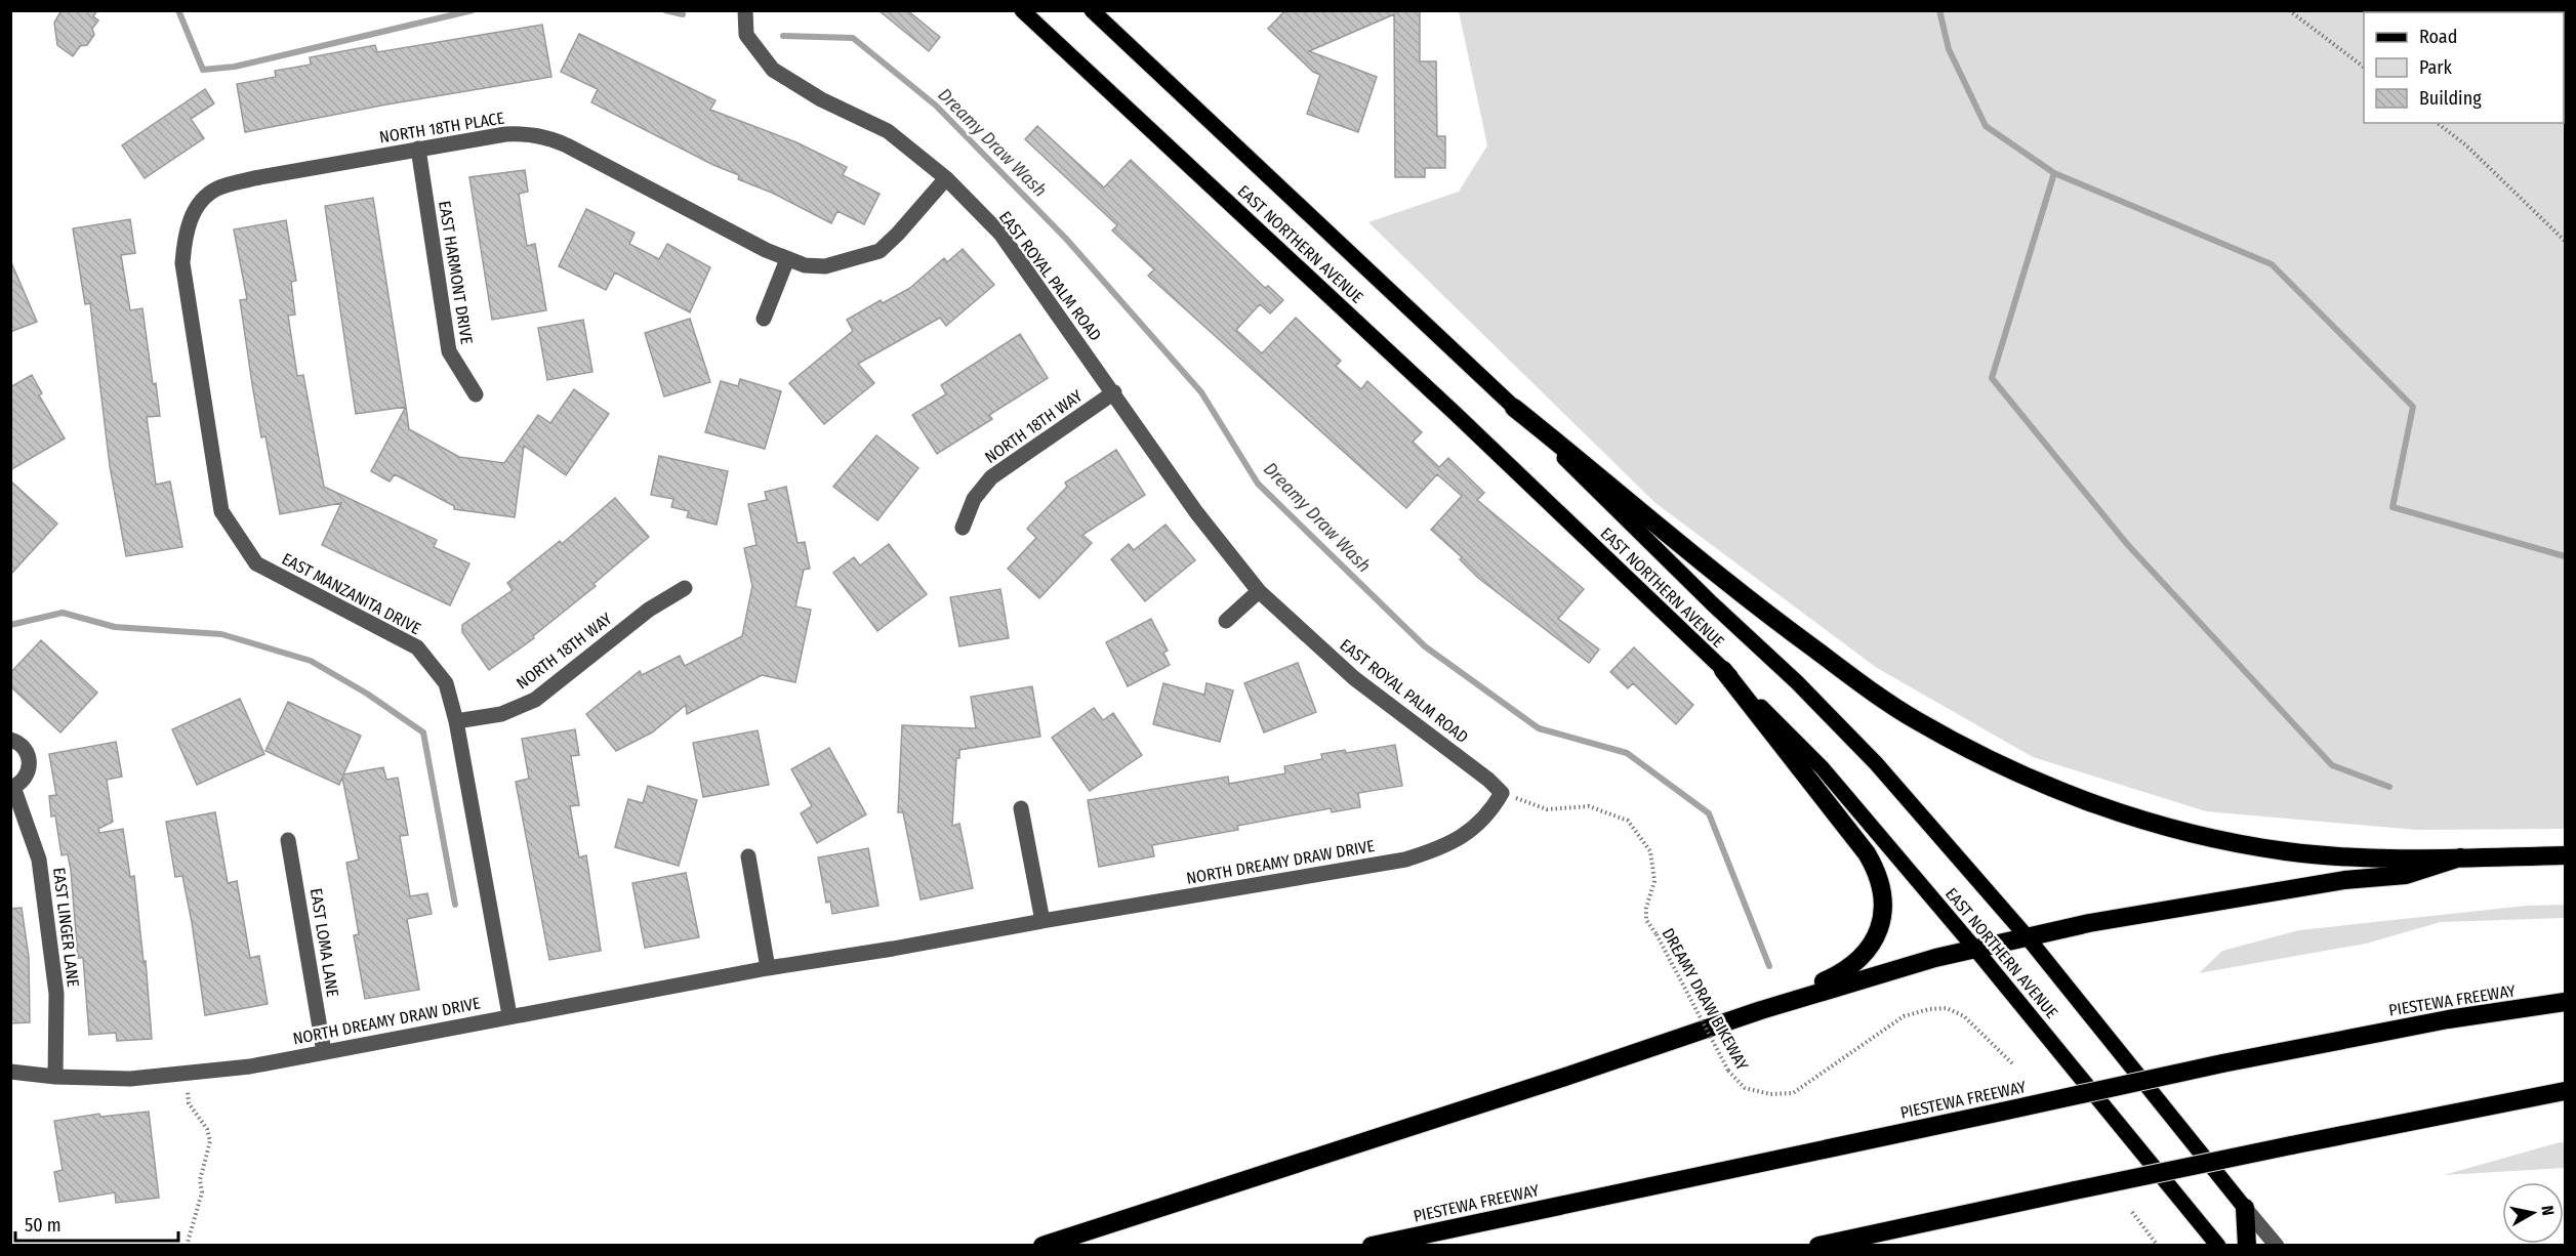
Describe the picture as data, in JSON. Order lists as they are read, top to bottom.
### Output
{
  "streets": {
    "highway": ["PIESTEWA FREEWAY"],
    "main road": ["EAST NORTHERN AVENUE"],
    "street": [
      "NORTH 18TH PLACE",
      "EAST HARMONT DRIVE",
      "EAST ROYAL PALM ROAD",
      "NORTH 18TH WAY",
      "EAST MANZANITA DRIVE",
      "NORTH DREAMY DRAW DRIVE",
      "EAST LINGER LANE",
      "EAST LOMA LANE"
    ],
    "path": ["DREAMY DRAW BIKEWAY"]
  },
  "crossings": [
    ["NORTH 18TH PLACE", "EAST HARMONT DRIVE"],
    ["NORTH 18TH PLACE", "EAST ROYAL PALM ROAD"],
    ["NORTH 18TH PLACE", "EAST MANZANITA DRIVE"],
    ["EAST ROYAL PALM ROAD", "NORTH 18TH WAY"],
    ["EAST ROYAL PALM ROAD", "NORTH DREAMY DRAW DRIVE"],
    ["EAST ROYAL PALM ROAD", "DREAMY DRAW BIKEWAY"],
    ["NORTH 18TH WAY", "EAST MANZANITA DRIVE"],
    ["EAST MANZANITA DRIVE", "NORTH DREAMY DRAW DRIVE"],
    ["NORTH DREAMY DRAW DRIVE", "EAST LINGER LANE"],
    ["NORTH DREAMY DRAW DRIVE", "EAST LOMA LANE"],
    ["NORTH DREAMY DRAW DRIVE", "DREAMY DRAW BIKEWAY"]
  ],
  "water": ["Dreamy Draw Wash"],
  "legend": ["Road", "Park", "Building"],
  "scale_bar": "50 m",
  "north": "right"
}
